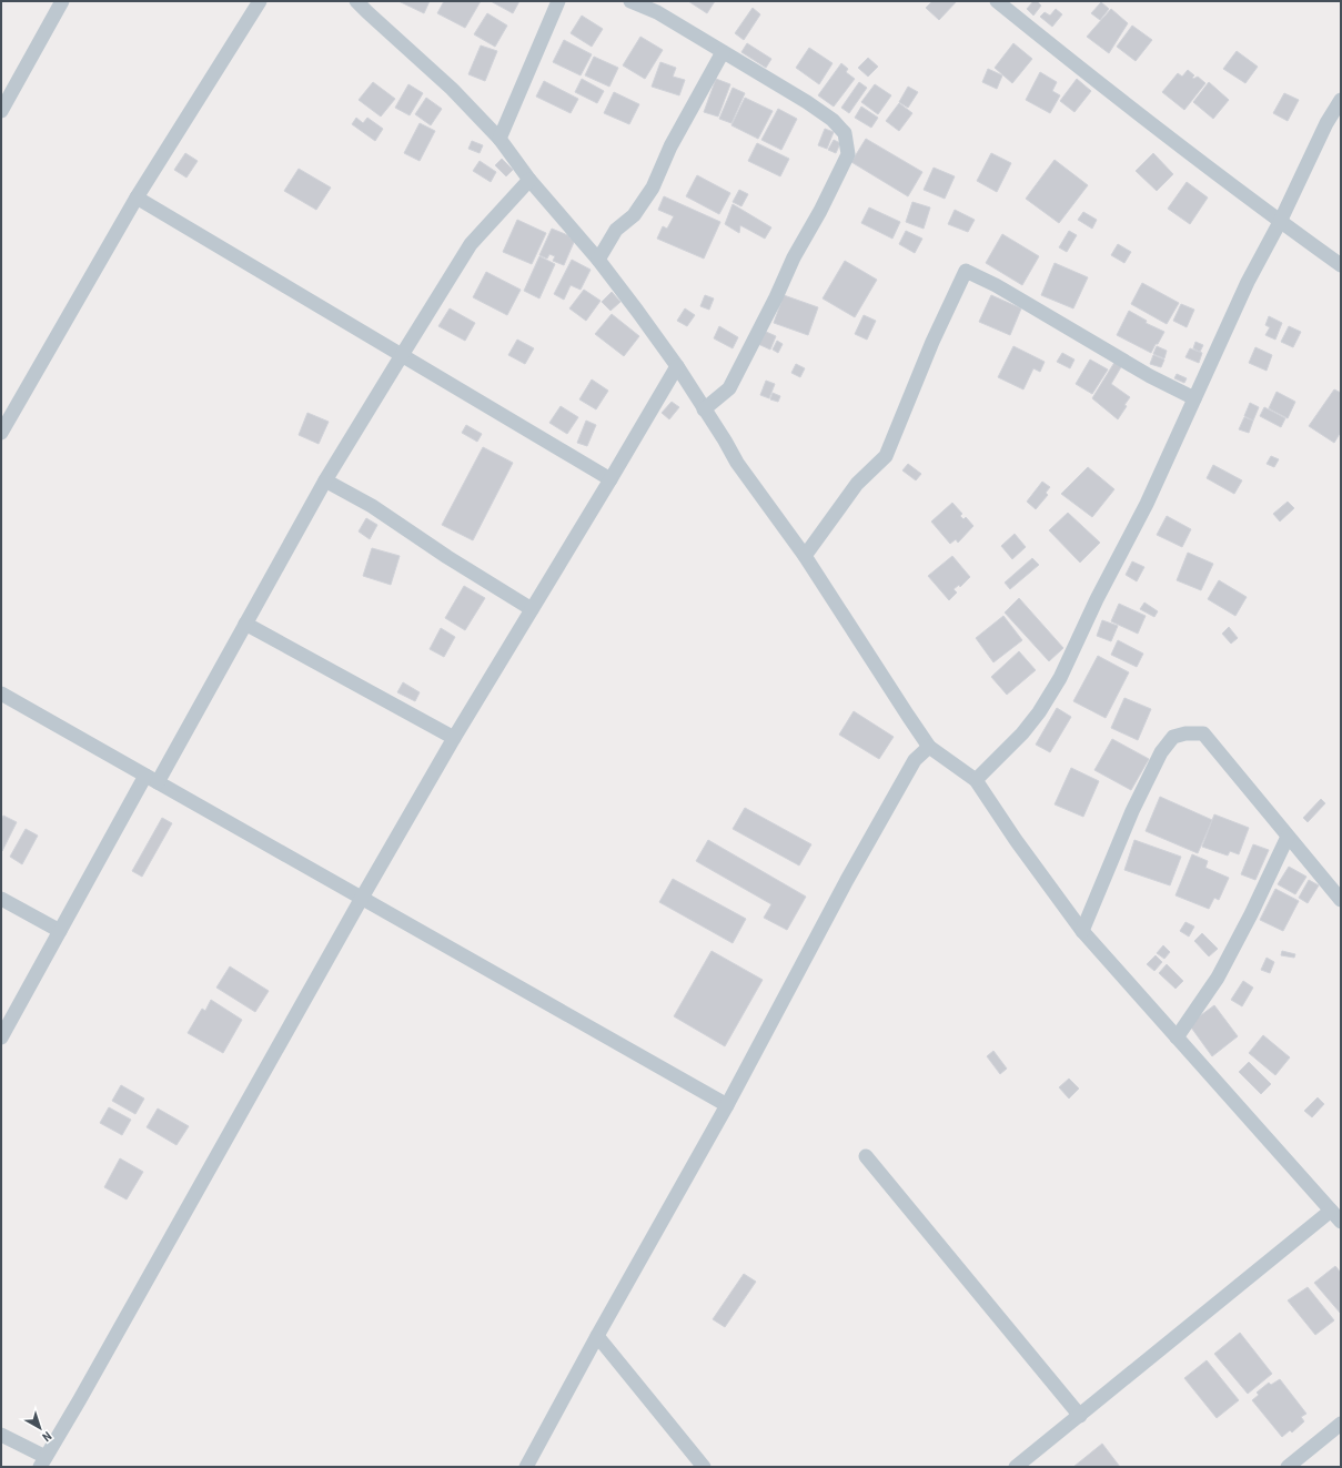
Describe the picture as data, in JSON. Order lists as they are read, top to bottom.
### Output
{
  "north": "bottom right"
}
